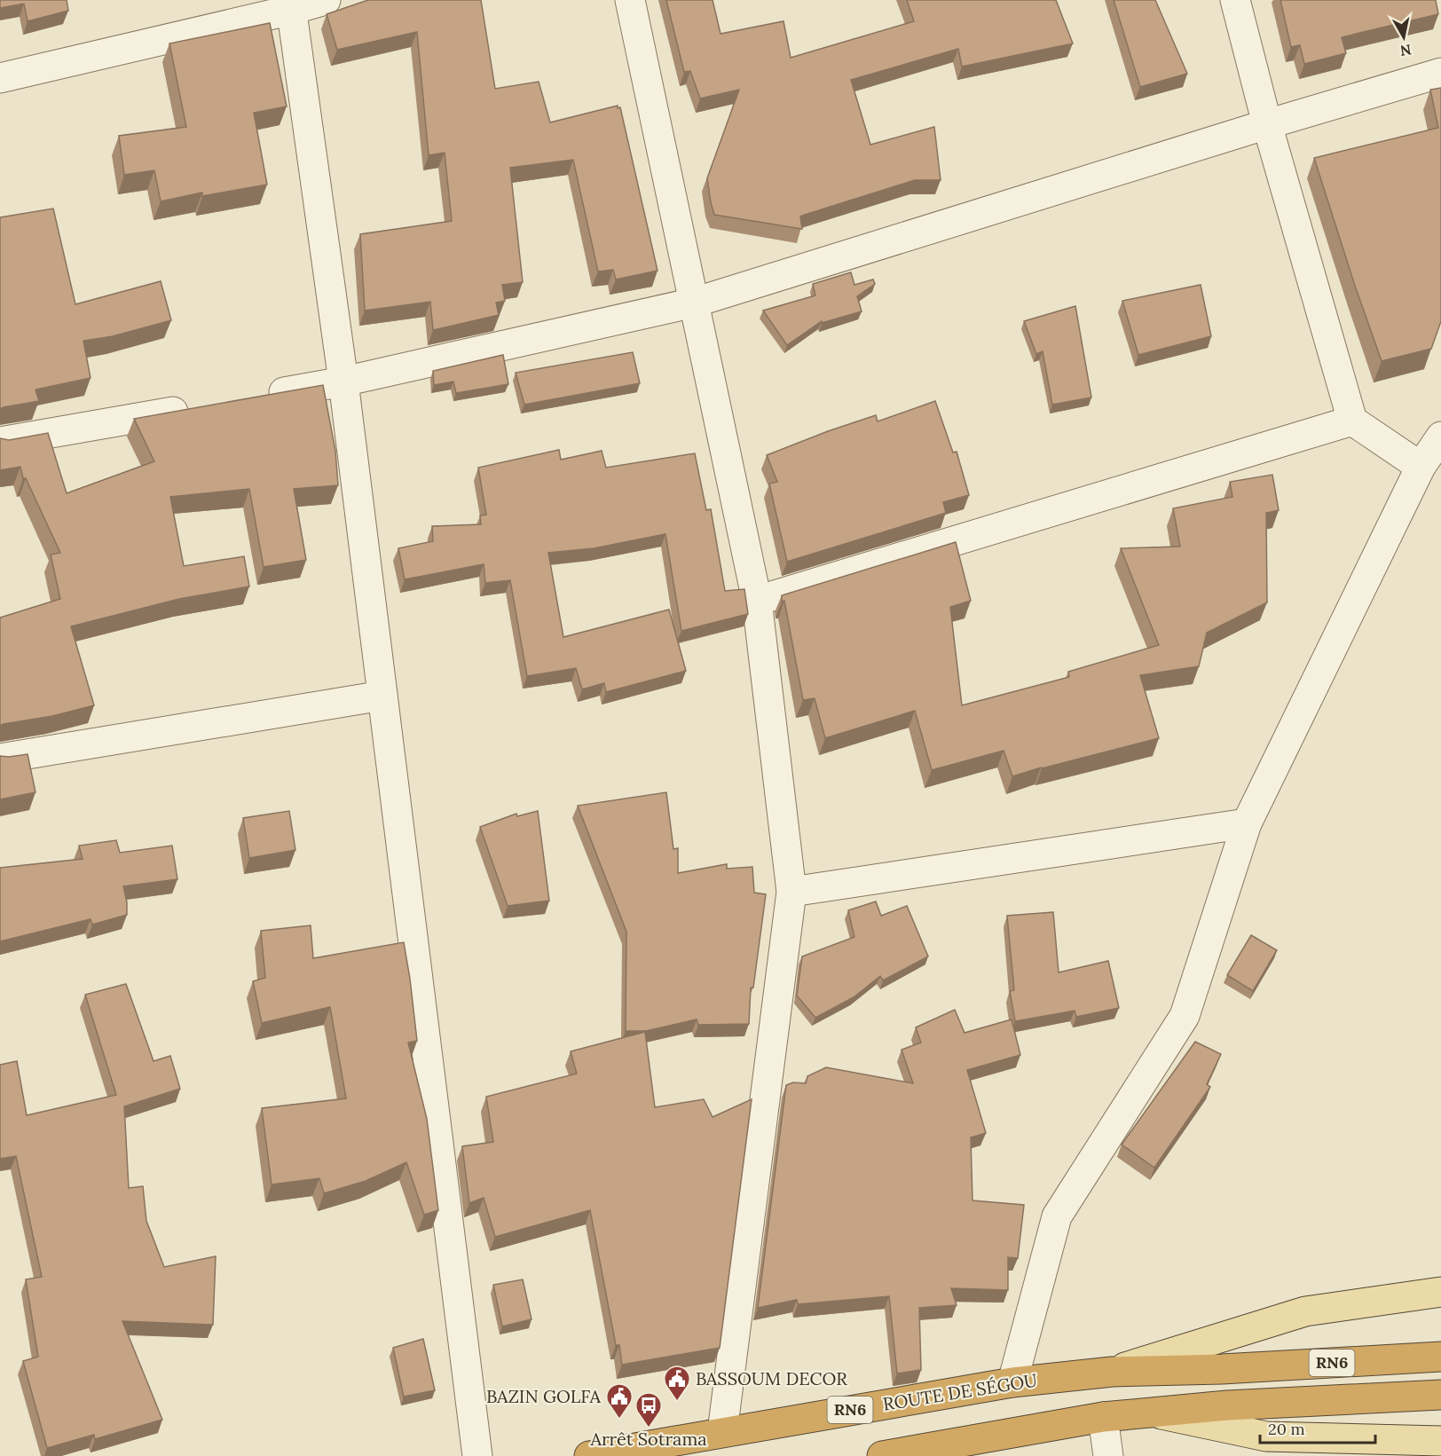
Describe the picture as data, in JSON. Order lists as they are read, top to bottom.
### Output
{
  "streets": {
    "highway": ["RN6", "ROUTE DE SÉGOU"]
  },
  "places": {
    "public building": ["BASSOUM DECOR", "BAZIN GOLFA"],
    "bus stop": ["Arrêt Sotrama"]
  },
  "scale_bar": "20 m",
  "north": "bottom"
}
